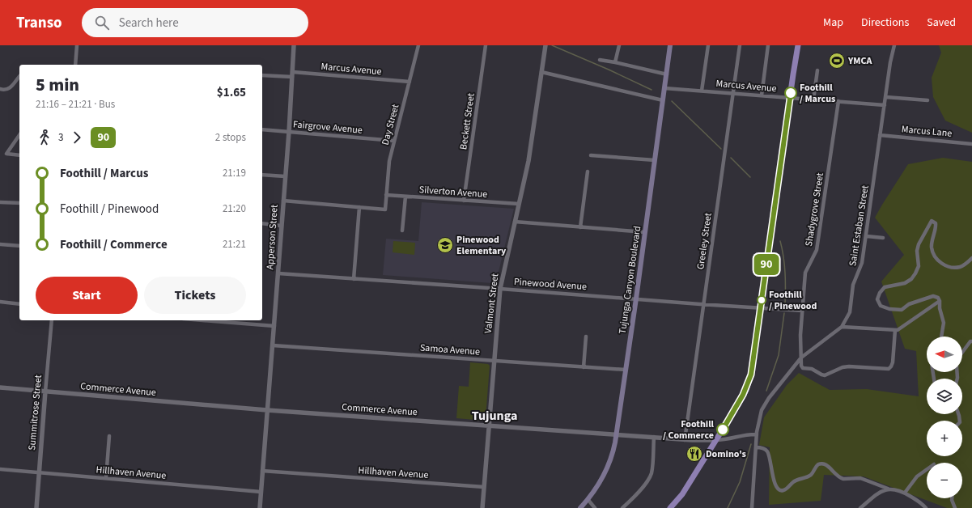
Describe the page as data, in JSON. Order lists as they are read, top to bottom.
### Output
{
  "streets": {
    "main road": ["Tujunga Canyon Boulevard"],
    "street": [
      "Marcus Avenue",
      "Beckett Street",
      "Day Street",
      "Fairgrove Avenue",
      "Marcus Lane",
      "Silverton Avenue",
      "Shadygrove Street",
      "Saint Estaban Street",
      "Apperson Street",
      "Greeley Street",
      "Pinewood Avenue",
      "Valmont Street",
      "Samoa Avenue",
      "Commerce Avenue",
      "Summitrose Street",
      "Hillhaven Avenue"
    ]
  },
  "crossings": [
    ["Marcus Avenue", "Day Street"],
    ["Marcus Avenue", "Shadygrove Street"],
    ["Marcus Avenue", "Saint Estaban Street"],
    ["Marcus Avenue", "Apperson Street"],
    ["Marcus Avenue", "Greeley Street"],
    ["Marcus Avenue", "Tujunga Canyon Boulevard"],
    ["Beckett Street", "Silverton Avenue"],
    ["Day Street", "Fairgrove Avenue"],
    ["Day Street", "Silverton Avenue"],
    ["Fairgrove Avenue", "Apperson Street"],
    ["Marcus Lane", "Saint Estaban Street"],
    ["Silverton Avenue", "Valmont Street"],
    ["Shadygrove Street", "Saint Estaban Street"],
    ["Shadygrove Street", "Pinewood Avenue"],
    ["Saint Estaban Street", "Commerce Avenue"],
    ["Apperson Street", "Pinewood Avenue"],
    ["Apperson Street", "Samoa Avenue"],
    ["Apperson Street", "Commerce Avenue"],
    ["Apperson Street", "Hillhaven Avenue"],
    ["Greeley Street", "Pinewood Avenue"],
    ["Greeley Street", "Commerce Avenue"],
    ["Tujunga Canyon Boulevard", "Pinewood Avenue"],
    ["Tujunga Canyon Boulevard", "Samoa Avenue"],
    ["Tujunga Canyon Boulevard", "Commerce Avenue"],
    ["Pinewood Avenue", "Valmont Street"],
    ["Valmont Street", "Samoa Avenue"],
    ["Valmont Street", "Commerce Avenue"],
    ["Valmont Street", "Hillhaven Avenue"],
    ["Commerce Avenue", "Summitrose Street"],
    ["Summitrose Street", "Hillhaven Avenue"]
  ],
  "districts": ["Tujunga"],
  "places": {
    "sports": ["YMCA"],
    "other": ["Foothill / Marcus", "Foothill / Pinewood", "Foothill / Commerce"],
    "school or university": ["Pinewood Elementary"],
    "restaurant": ["Domino's"]
  },
  "lines": ["bus line 90"],
  "north": "left",
  "page": {
    "header": "Transo",
    "search": "Search here",
    "nav": ["Map", "Directions", "Saved"],
    "on_map": "90",
    "heading": ["5 min", "21:16 – 21:21 · Bus", "$1.65"],
    "legs": ["3", "90", "2 stops"],
    "list": [
      {
        "name": "Foothill / Marcus",
        "value": "21:19"
      },
      {
        "name": "Foothill / Pinewood",
        "value": "21:20"
      },
      {
        "name": "Foothill / Commerce",
        "value": "21:21"
      }
    ],
    "buttons": ["Start", "Tickets"],
    "map_buttons": ["+", "−"]
  }
}
